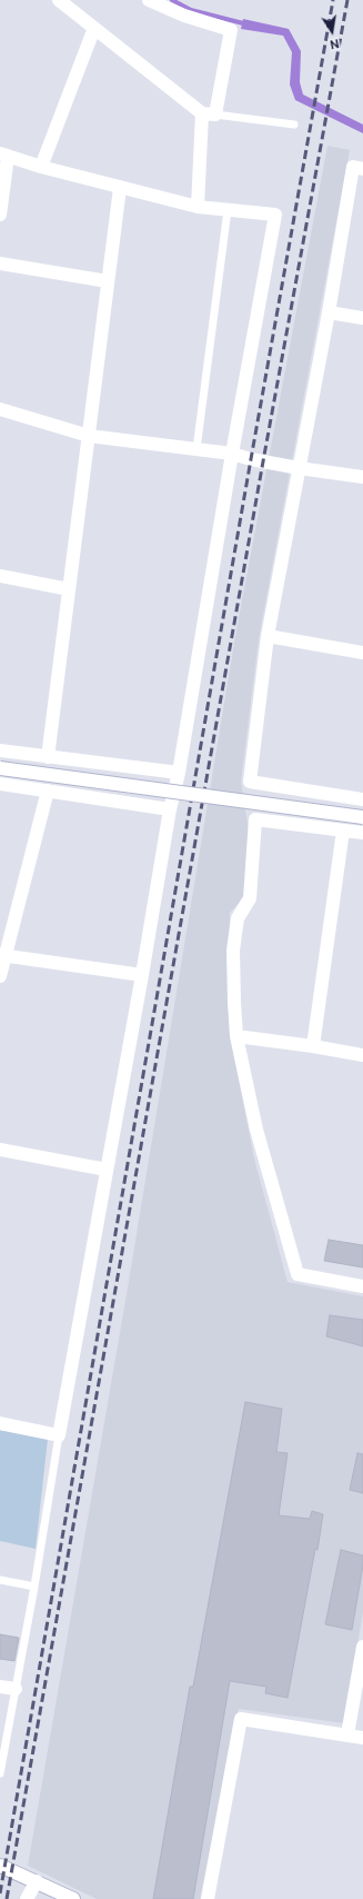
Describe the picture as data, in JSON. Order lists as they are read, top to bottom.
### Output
{
  "north": "bottom"
}
